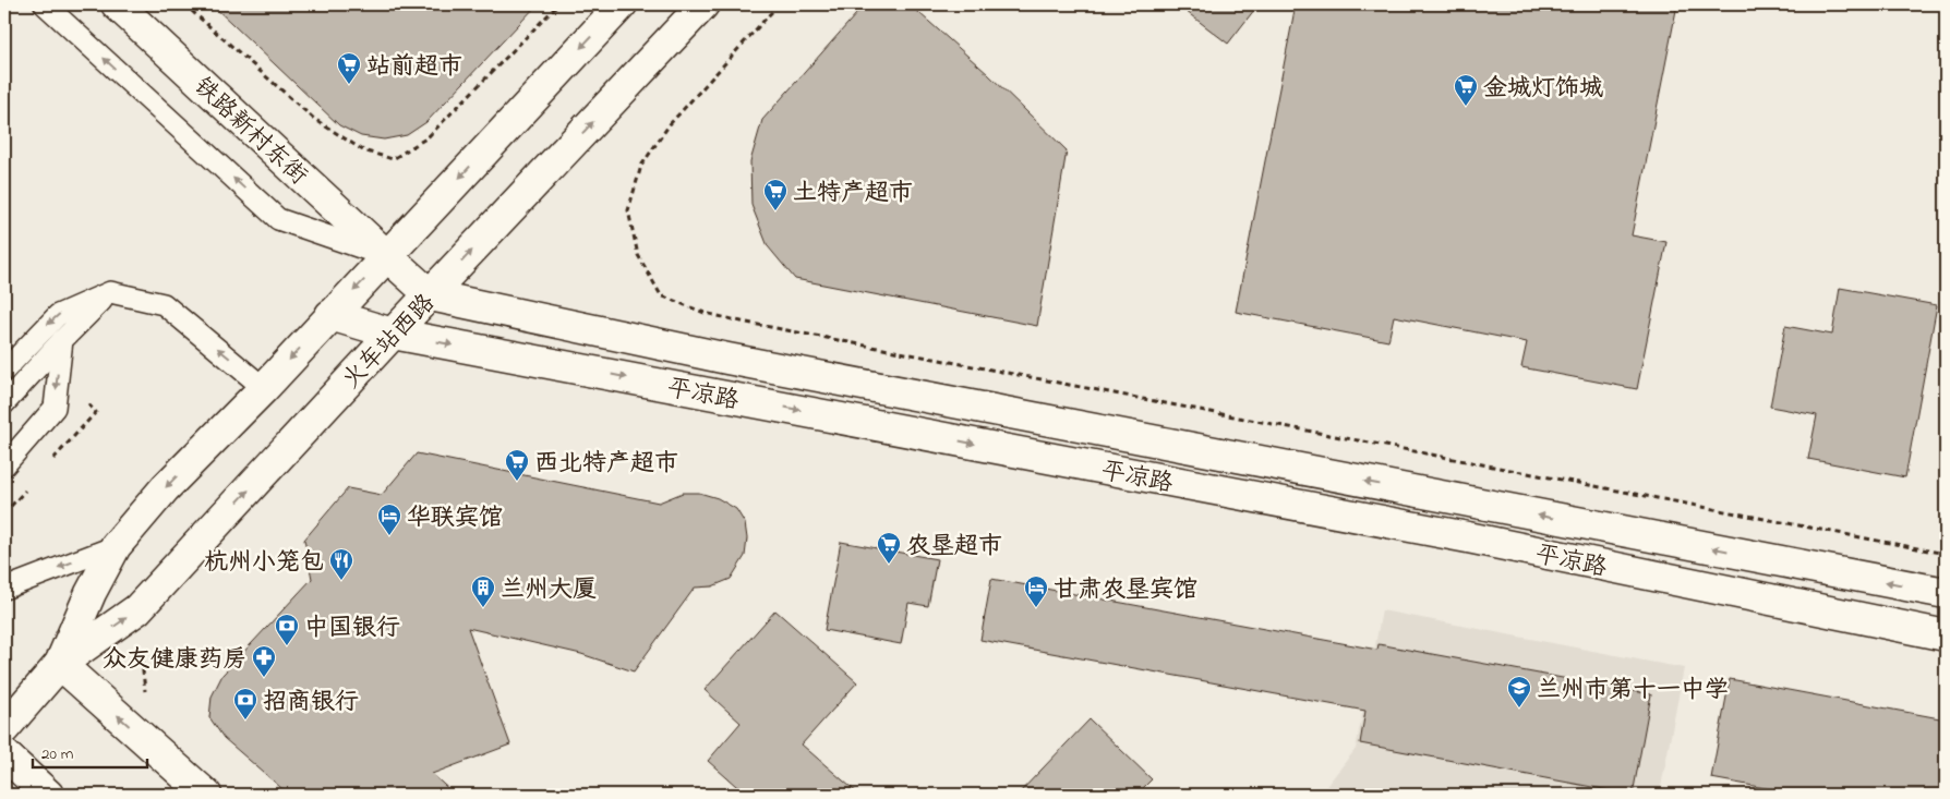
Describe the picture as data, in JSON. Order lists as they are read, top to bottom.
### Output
{
  "streets": {
    "street": ["铁路新村东街", "火车站西路", "平凉路"]
  },
  "crossings": [
    ["铁路新村东街", "火车站西路"],
    ["铁路新村东街", "平凉路"],
    ["火车站西路", "平凉路"]
  ],
  "places": {
    "supermarket": [
      "站前超市",
      "金城灯饰城",
      "土特产超市",
      "西北特产超市",
      "农垦超市"
    ],
    "hotel": ["华联宾馆", "甘肃农垦宾馆"],
    "restaurant": ["杭州小笼包"],
    "building": ["兰州大厦"],
    "bank": ["中国银行", "招商银行"],
    "pharmacy": ["众友健康药房"],
    "school or university": ["兰州市第十一中学"]
  },
  "scale_bar": "20 m"
}
